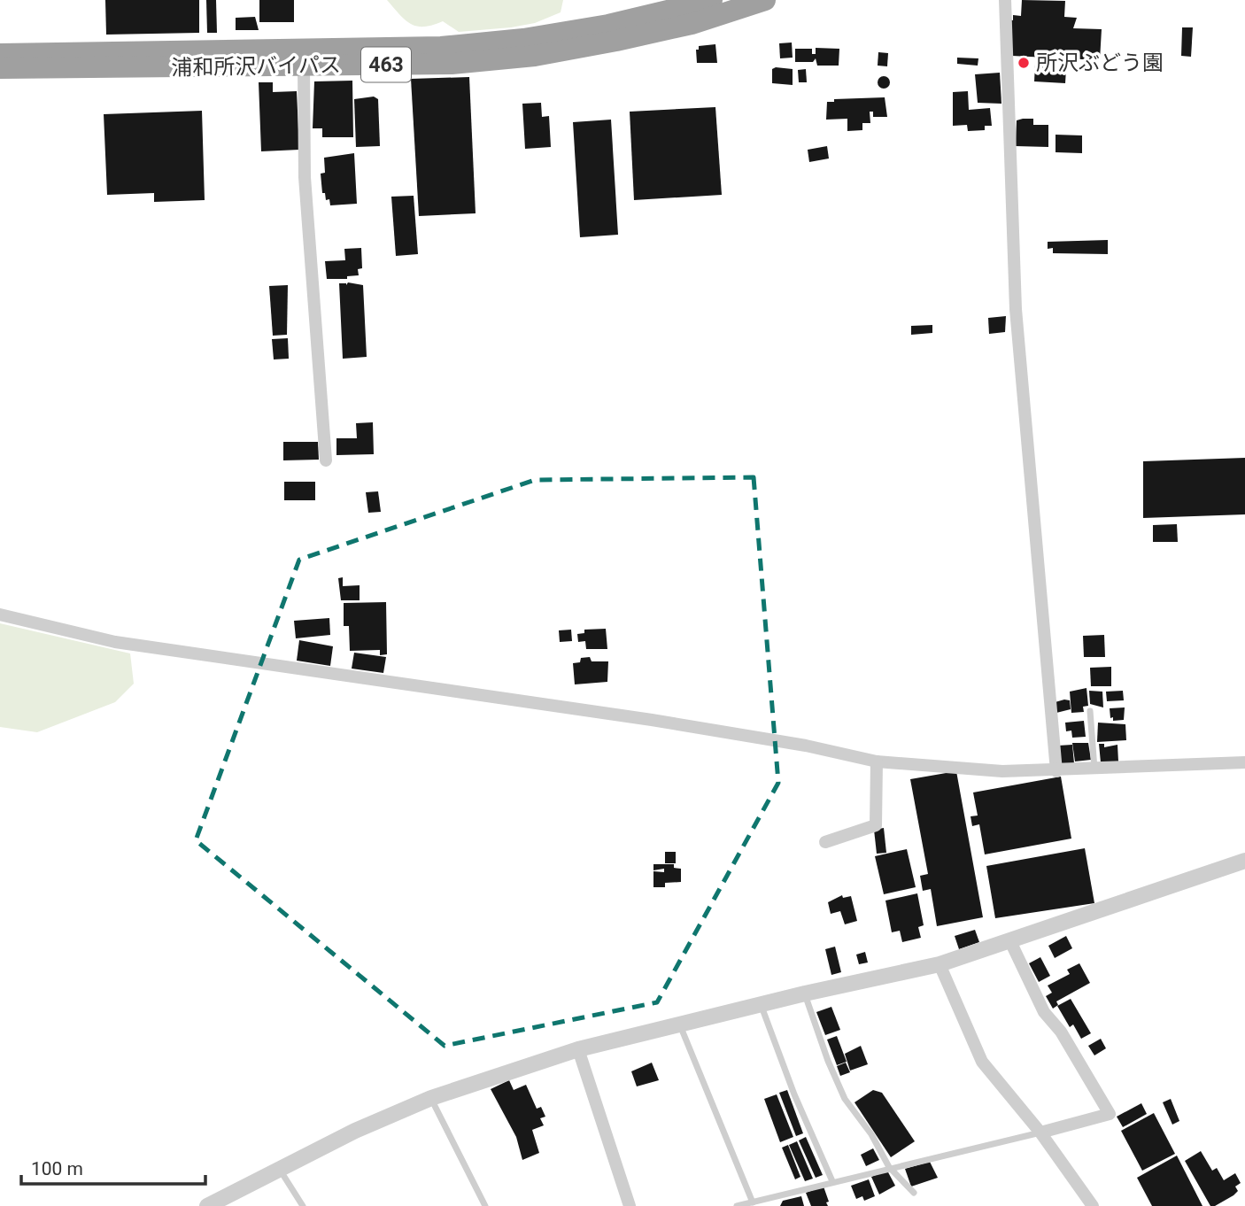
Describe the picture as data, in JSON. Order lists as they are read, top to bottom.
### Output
{
  "streets": {
    "highway": ["463", "浦和所沢バイパス"]
  },
  "places": ["所沢ぶどう園"],
  "scale_bar": "100 m"
}
